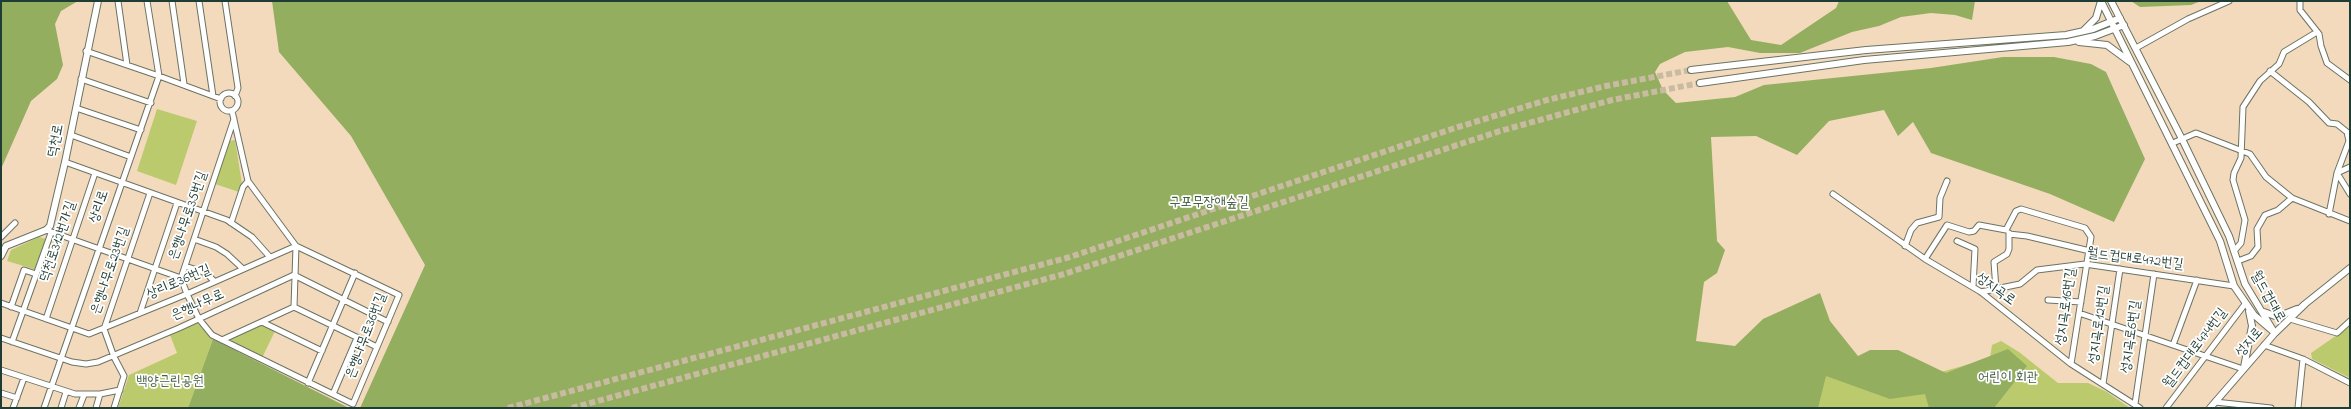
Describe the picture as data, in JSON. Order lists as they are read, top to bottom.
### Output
{
  "streets": {
    "main road": ["덕천로", "월드컵대로", "성지로"],
    "street": [
      "상리로",
      "은행나무로35번길",
      "덕천로312번가길",
      "월드컵대로472번길",
      "은행나무로23번길",
      "상리로36번길",
      "성지곡로",
      "은행나무로",
      "성지곡로16번길",
      "성지곡로12번길",
      "은행나무로36번길",
      "성지곡로6번길",
      "월드컵대로474번길"
    ]
  },
  "crossings": [
    ["상리로", "상리로36번길"],
    ["상리로", "은행나무로"],
    ["은행나무로35번길", "상리로36번길"],
    ["은행나무로35번길", "은행나무로"],
    ["은행나무로35번길", "은행나무로36번길"],
    ["덕천로312번가길", "상리로36번길"],
    ["월드컵대로472번길", "성지곡로"],
    ["월드컵대로472번길", "월드컵대로"],
    ["월드컵대로472번길", "성지곡로16번길"],
    ["월드컵대로472번길", "성지곡로12번길"],
    ["월드컵대로472번길", "성지곡로6번길"],
    ["은행나무로23번길", "상리로36번길"],
    ["은행나무로23번길", "은행나무로"],
    ["상리로36번길", "은행나무로36번길"],
    ["성지곡로", "성지곡로16번길"],
    ["성지곡로", "성지곡로12번길"],
    ["성지곡로", "성지곡로6번길"],
    ["월드컵대로", "성지로"],
    ["월드컵대로", "월드컵대로474번길"],
    ["은행나무로", "은행나무로36번길"]
  ],
  "parks": ["구포무장애숲길", "어린이 회관", "백양근린공원"]
}
